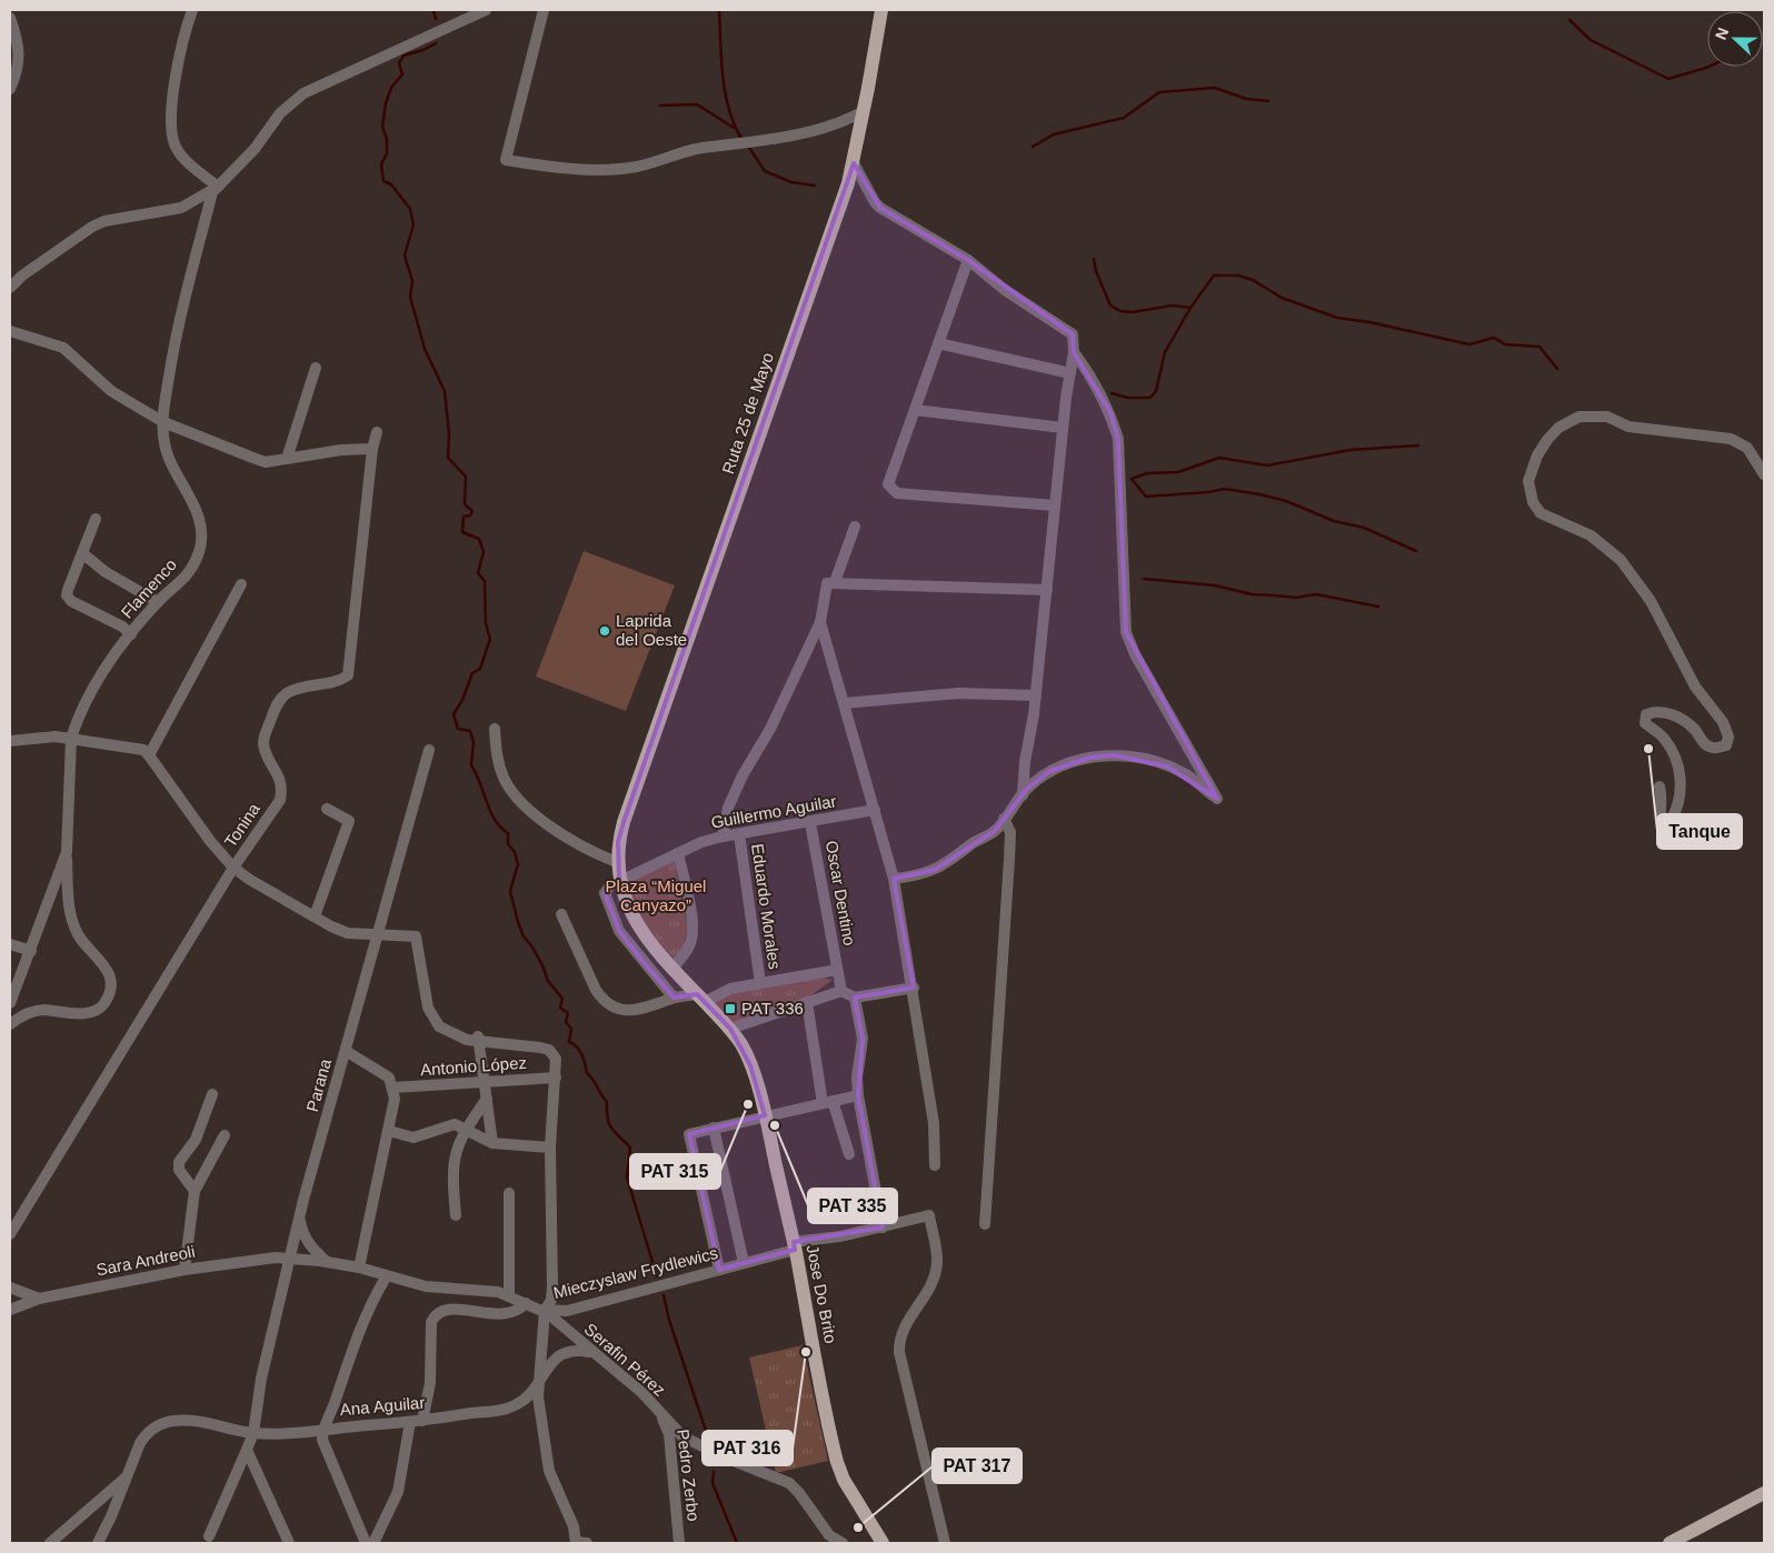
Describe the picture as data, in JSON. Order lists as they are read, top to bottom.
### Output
{
  "streets": {
    "main road": ["Ruta 25 de Mayo", "Jose Do Brito"],
    "street": [
      "Flamenco",
      "Guillermo Aguilar",
      "Tonina",
      "Oscar Dentino",
      "Eduardo Morales",
      "Antonio López",
      "Parana",
      "Sara Andreoli",
      "Mieczyslaw Frydlewics",
      "Serafin Pérez",
      "Ana Aguilar",
      "Pedro Zerbo"
    ]
  },
  "crossings": [
    ["Ruta 25 de Mayo", "Jose Do Brito"],
    ["Guillermo Aguilar", "Oscar Dentino"],
    ["Guillermo Aguilar", "Eduardo Morales"],
    ["Guillermo Aguilar", "Jose Do Brito"],
    ["Parana", "Sara Andreoli"],
    ["Parana", "Mieczyslaw Frydlewics"],
    ["Parana", "Ana Aguilar"],
    ["Sara Andreoli", "Mieczyslaw Frydlewics"],
    ["Mieczyslaw Frydlewics", "Jose Do Brito"],
    ["Mieczyslaw Frydlewics", "Serafin Pérez"],
    ["Serafin Pérez", "Ana Aguilar"],
    ["Serafin Pérez", "Pedro Zerbo"]
  ],
  "parks": ["Plaza “Miguel Canyazo”"],
  "places": {
    "other": [
      "Laprida del Oeste",
      "Tanque",
      "PAT 315",
      "PAT 335",
      "PAT 316",
      "PAT 317"
    ],
    "transit": ["PAT 336"]
  },
  "north": "left"
}
